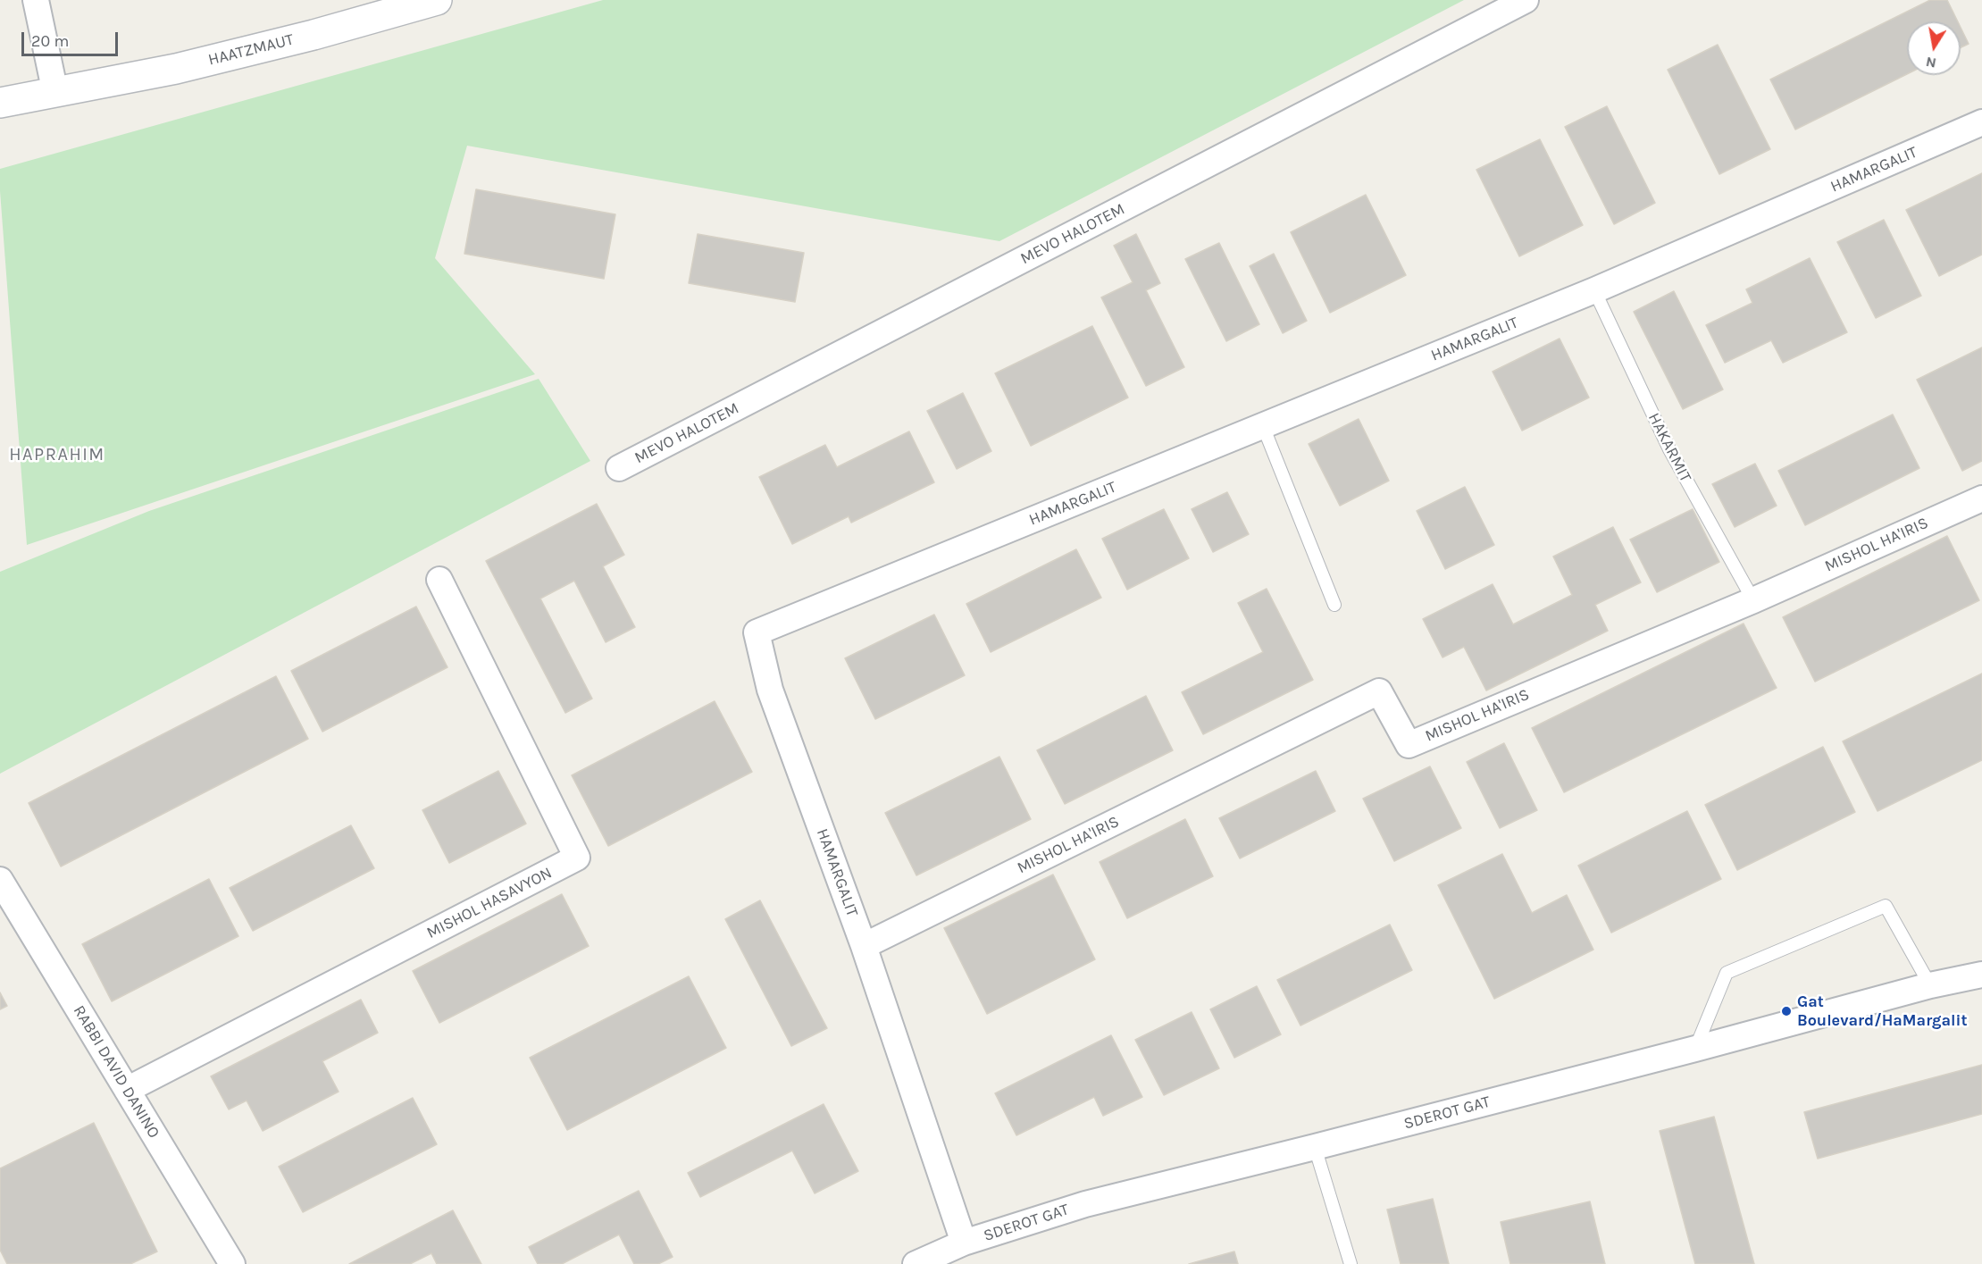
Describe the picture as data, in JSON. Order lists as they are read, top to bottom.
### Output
{
  "streets": {
    "street": [
      "HAATZMAUT",
      "HAMARGALIT",
      "MEVO HALOTEM",
      "MISHOL HA'IRIS",
      "MISHOL HASAVYON",
      "RABBI DAVID DANINO",
      "SDEROT GAT"
    ],
    "lane": ["HAKARMIT"]
  },
  "crossings": [
    ["HAMARGALIT", "HAKARMIT"],
    ["HAMARGALIT", "MISHOL HA'IRIS"],
    ["HAMARGALIT", "SDEROT GAT"],
    ["HAKARMIT", "MISHOL HA'IRIS"],
    ["MISHOL HASAVYON", "RABBI DAVID DANINO"]
  ],
  "districts": ["HAPRAHIM"],
  "places": ["Gat Boulevard/HaMargalit"],
  "scale_bar": "20 m",
  "north": "bottom"
}
